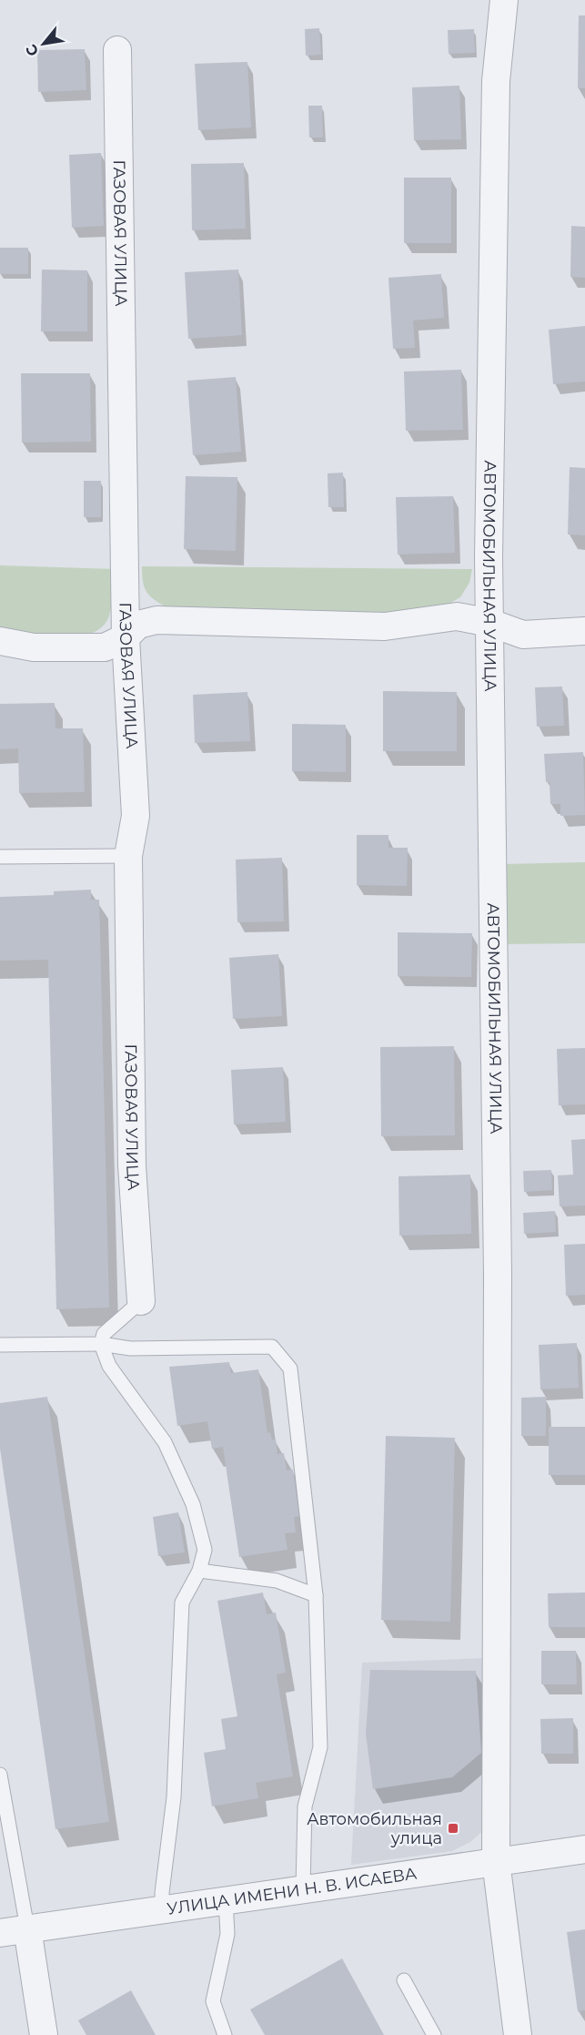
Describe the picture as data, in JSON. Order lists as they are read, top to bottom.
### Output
{
  "streets": {
    "street": ["ГАЗОВАЯ УЛИЦА", "АВТОМОБИЛЬНАЯ УЛИЦА", "УЛИЦА ИМЕНИ Н. В. ИСАЕВА"]
  },
  "crossings": [
    ["АВТОМОБИЛЬНАЯ УЛИЦА", "УЛИЦА ИМЕНИ Н. В. ИСАЕВА"]
  ],
  "places": {
    "transit": ["Автомобильная улица"]
  },
  "north": "bottom left"
}
